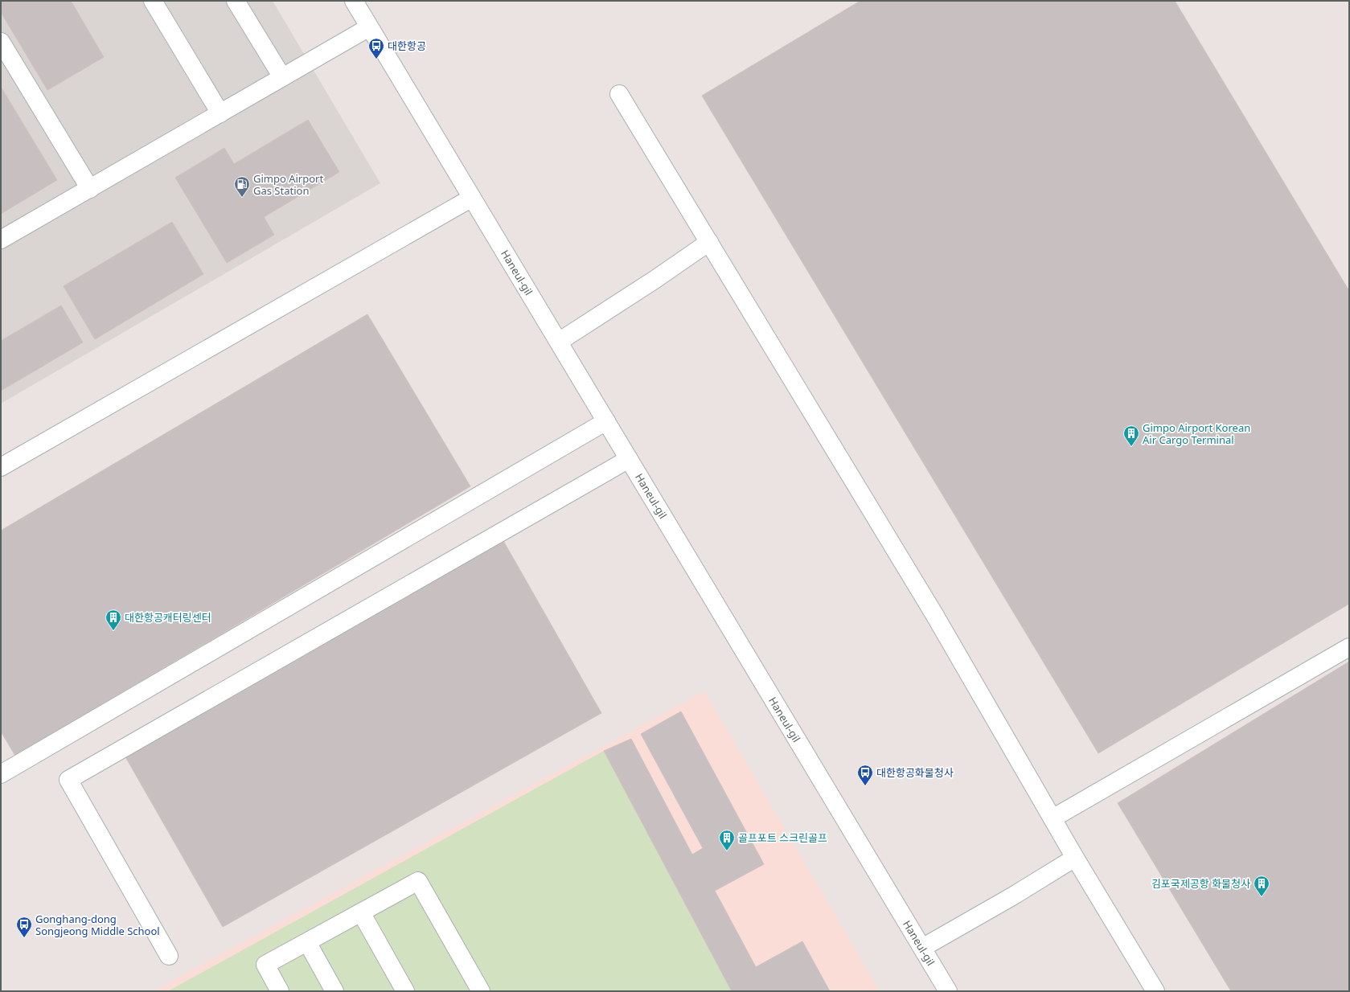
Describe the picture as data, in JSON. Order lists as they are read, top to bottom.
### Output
{
  "streets": {
    "lane": ["Haneul-gil"]
  },
  "places": {
    "bus stop": ["대한항공", "대한항공화물청사", "Gonghang-dong Songjeong Middle School"],
    "fuel station": ["Gimpo Airport Gas Station"],
    "building": [
      "Gimpo Airport Korean Air Cargo Terminal",
      "대한항공캐터링센터",
      "골프포트 스크린골프",
      "김포국제공항 화물청사"
    ]
  }
}
